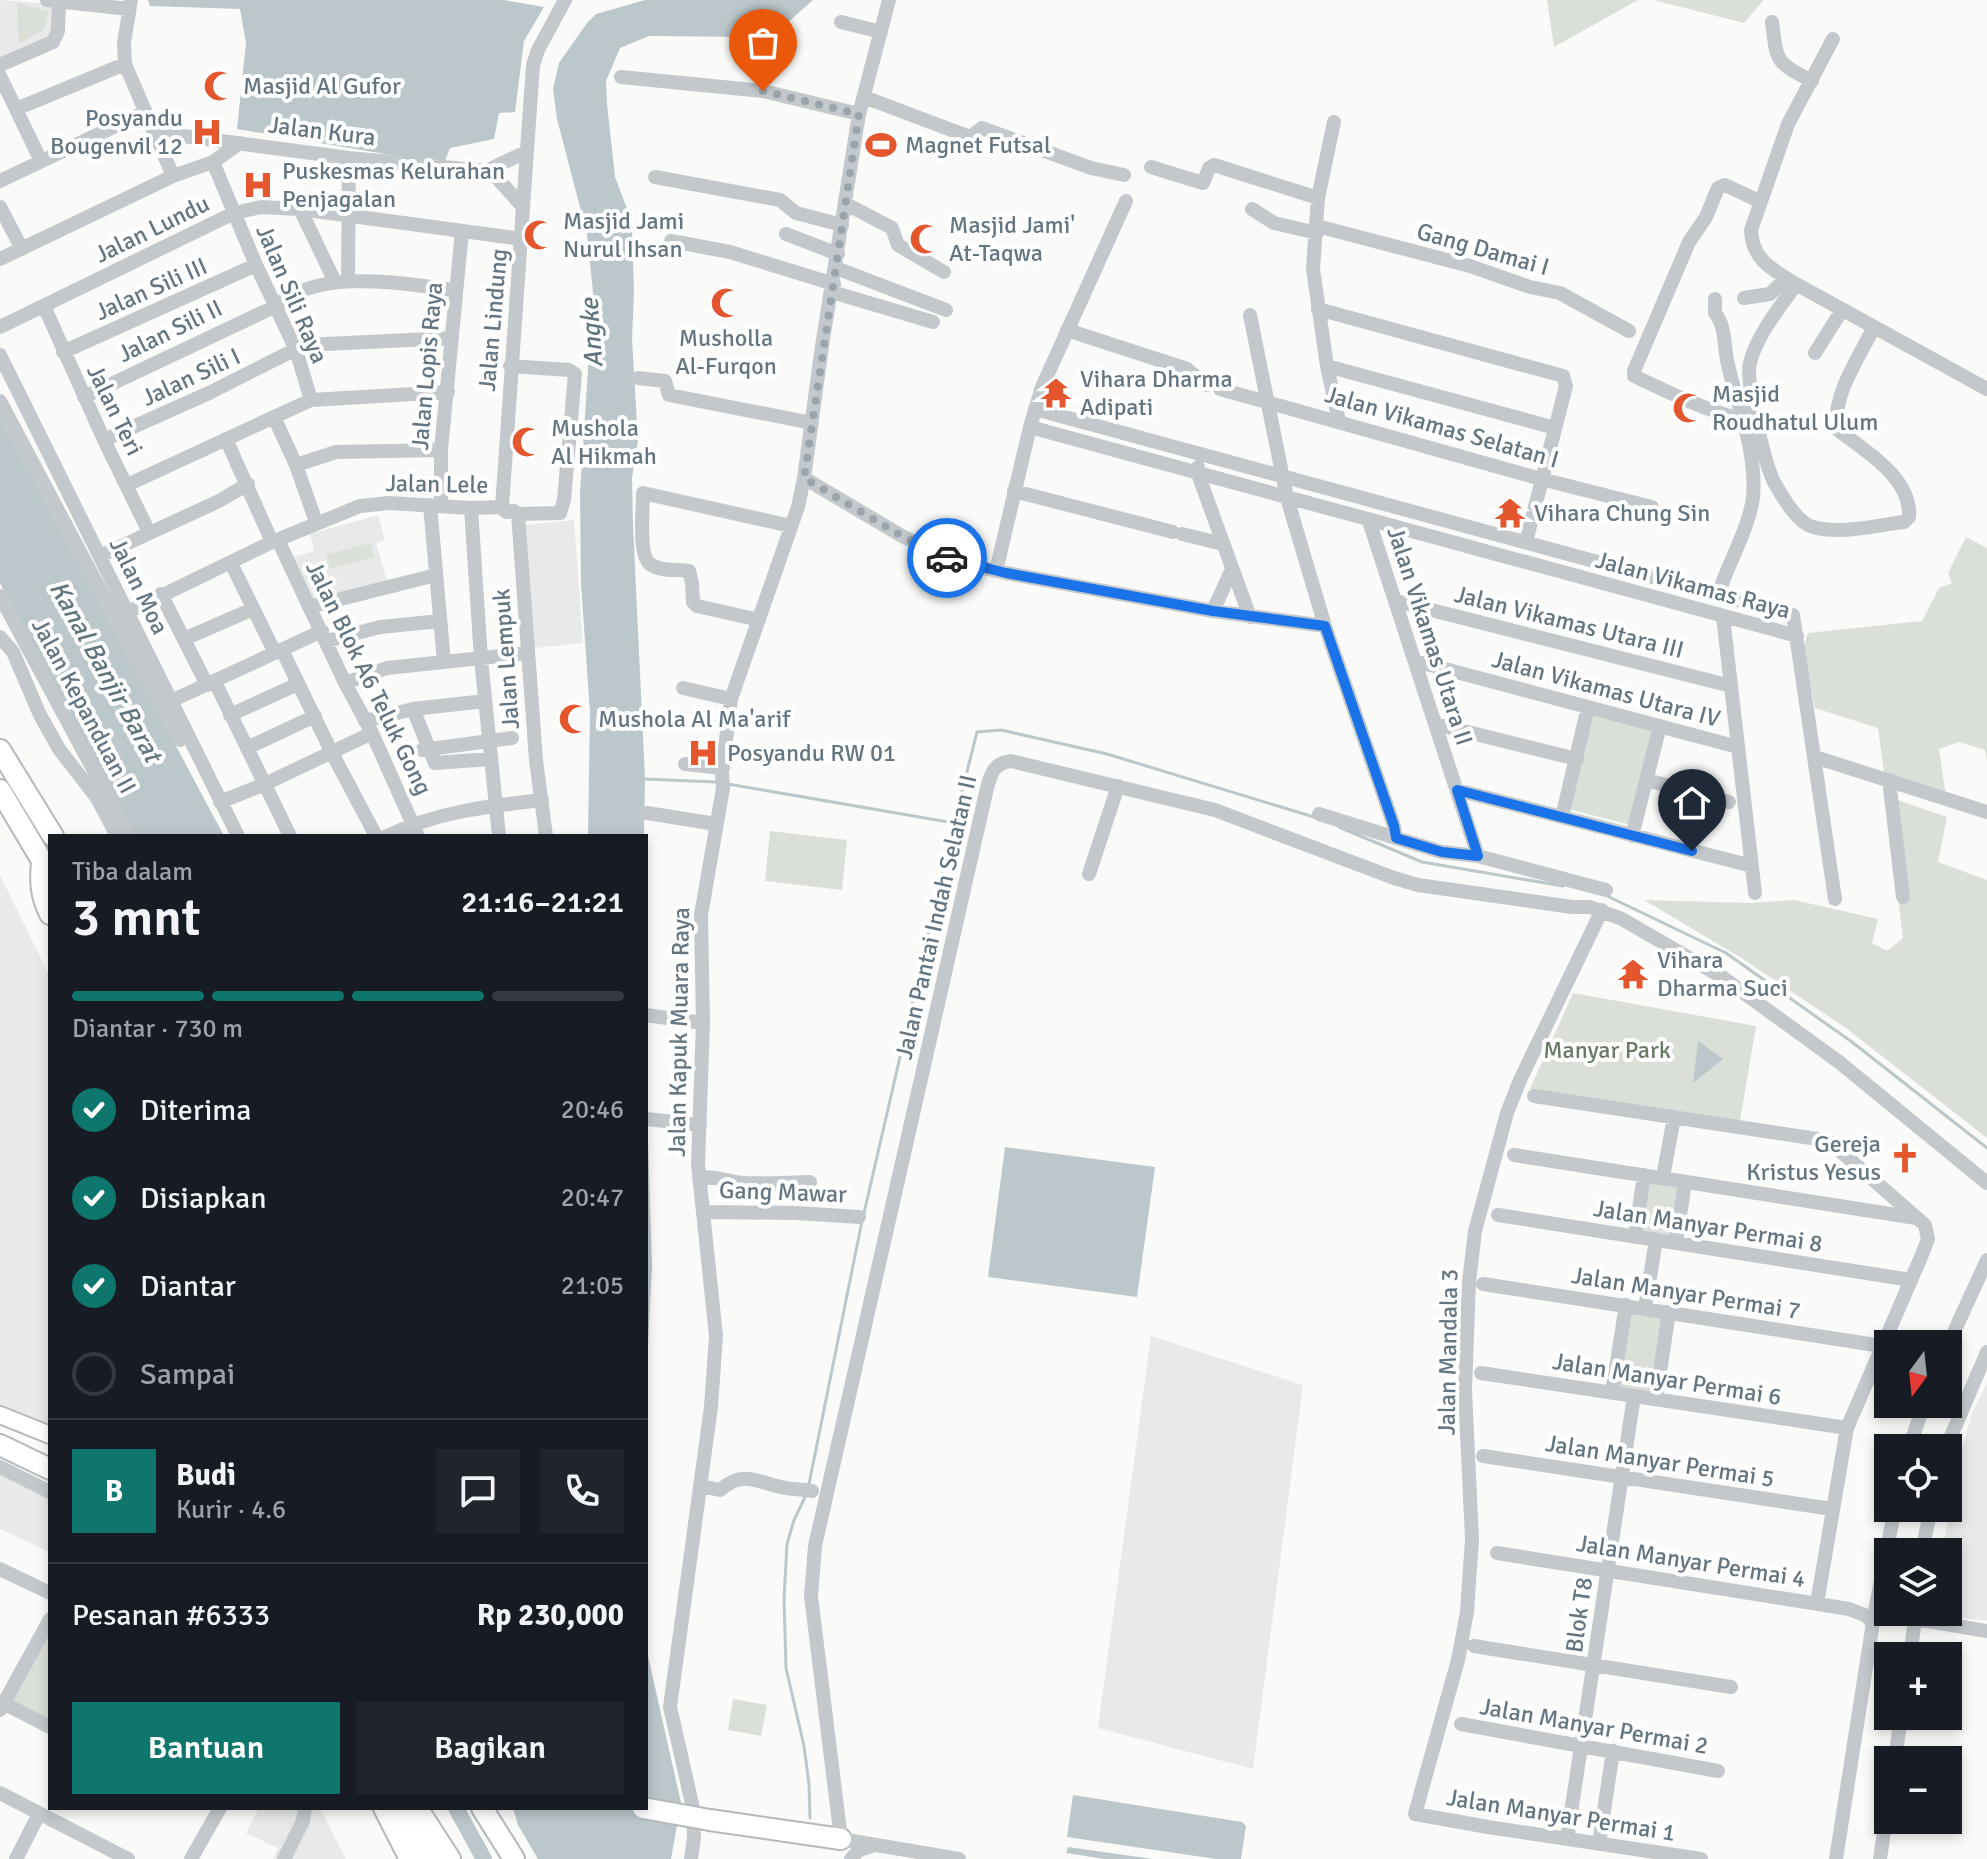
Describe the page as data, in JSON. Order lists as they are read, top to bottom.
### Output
{
  "streets": {
    "street": [
      "Jalan Kura",
      "Jalan Lundu",
      "Gang Damai I",
      "Jalan Sili III",
      "Jalan Sili Raya",
      "Jalan Lindung",
      "Jalan Sili II",
      "Jalan Lopis Raya",
      "Jalan Sili I",
      "Jalan Teri",
      "Jalan Vikamas Selatan I",
      "Jalan Lele",
      "Jalan Vikamas Raya",
      "Jalan Moa",
      "Jalan Vikamas Utara III",
      "Jalan Vikamas Utara II",
      "Jalan Lempuk",
      "Jalan Blok A6 Teluk Gong",
      "Jalan Vikamas Utara IV",
      "Jalan Kepanduan II",
      "Jalan Pantai Indah Selatan II",
      "Jalan Kapuk Muara Raya",
      "Gang Mawar",
      "Jalan Manyar Permai 8",
      "Jalan Manyar Permai 7",
      "Jalan Mandala 3",
      "Jalan Manyar Permai 6",
      "Jalan Manyar Permai 5",
      "Jalan Manyar Permai 4",
      "Blok T8",
      "Jalan Manyar Permai 2",
      "Jalan Manyar Permai 1"
    ]
  },
  "crossings": [
    ["Jalan Lundu", "Jalan Sili Raya"],
    ["Jalan Lundu", "Jalan Lindung"],
    ["Jalan Lundu", "Jalan Lopis Raya"],
    ["Jalan Lundu", "Jalan Teri"],
    ["Jalan Sili III", "Jalan Sili Raya"],
    ["Jalan Sili III", "Jalan Teri"],
    ["Jalan Sili Raya", "Jalan Sili II"],
    ["Jalan Sili Raya", "Jalan Sili I"],
    ["Jalan Lindung", "Jalan Lele"],
    ["Jalan Sili II", "Jalan Teri"],
    ["Jalan Lopis Raya", "Jalan Sili I"],
    ["Jalan Lopis Raya", "Jalan Lele"],
    ["Jalan Sili I", "Jalan Teri"],
    ["Jalan Lele", "Jalan Moa"],
    ["Jalan Lele", "Jalan Lempuk"],
    ["Jalan Lele", "Jalan Blok A6 Teluk Gong"],
    ["Jalan Vikamas Raya", "Jalan Vikamas Utara II"],
    ["Jalan Vikamas Utara III", "Jalan Vikamas Utara II"],
    ["Jalan Vikamas Utara II", "Jalan Vikamas Utara IV"],
    ["Jalan Pantai Indah Selatan II", "Jalan Mandala 3"],
    ["Jalan Kapuk Muara Raya", "Gang Mawar"],
    ["Jalan Mandala 3", "Jalan Manyar Permai 1"],
    ["Jalan Manyar Permai 6", "Blok T8"],
    ["Jalan Manyar Permai 5", "Blok T8"],
    ["Jalan Manyar Permai 4", "Blok T8"],
    ["Blok T8", "Jalan Manyar Permai 2"],
    ["Blok T8", "Jalan Manyar Permai 1"]
  ],
  "water": ["Angke", "Kanal Banjir Barat"],
  "parks": ["Manyar Park"],
  "places": {
    "mosque": [
      "Masjid Al Gufor",
      "Masjid Jami Nurul Ihsan",
      "Masjid Jami' At-Taqwa",
      "Musholla Al-Furqon",
      "Masjid Roudhatul Ulum",
      "Mushola Al Hikmah",
      "Mushola Al Ma'arif"
    ],
    "hospital": ["Posyandu Bougenvil 12", "Puskesmas Kelurahan Penjagalan", "Posyandu RW 01"],
    "sports": ["Magnet Futsal"],
    "temple": ["Vihara Dharma Adipati", "Vihara Chung Sin", "Vihara Dharma Suci"],
    "church": ["Gereja Kristus Yesus"]
  },
  "north": "bottom",
  "page": {
    "heading": ["3 mnt", "Tiba dalam", "21:16–21:21"],
    "panel": [
      "Budi",
      "Kurir · 4.6",
      "Pesanan #6333",
      "Rp 230,000"
    ],
    "bar": "Diantar · 730 m",
    "list": [
      ["Diterima", "20:46"],
      ["Disiapkan", "20:47"],
      ["Diantar", "21:05"],
      "Sampai"
    ],
    "map_buttons": ["+", "−"],
    "round": "B",
    "buttons": ["Bantuan", "Bagikan"]
  }
}
